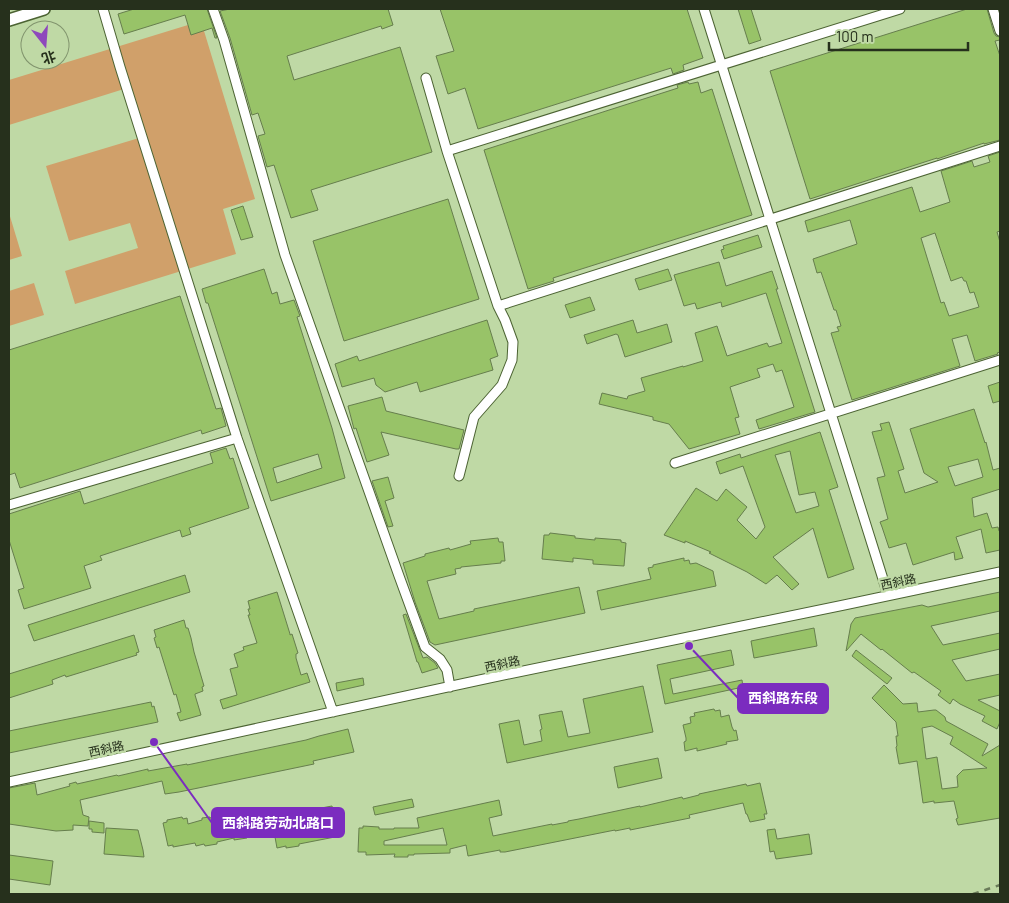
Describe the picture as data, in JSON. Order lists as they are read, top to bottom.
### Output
{
  "streets": {
    "street": ["西斜路"]
  },
  "places": ["西斜路东段", "西斜路劳动北路口"],
  "scale_bar": "100 m",
  "north": "bottom"
}
